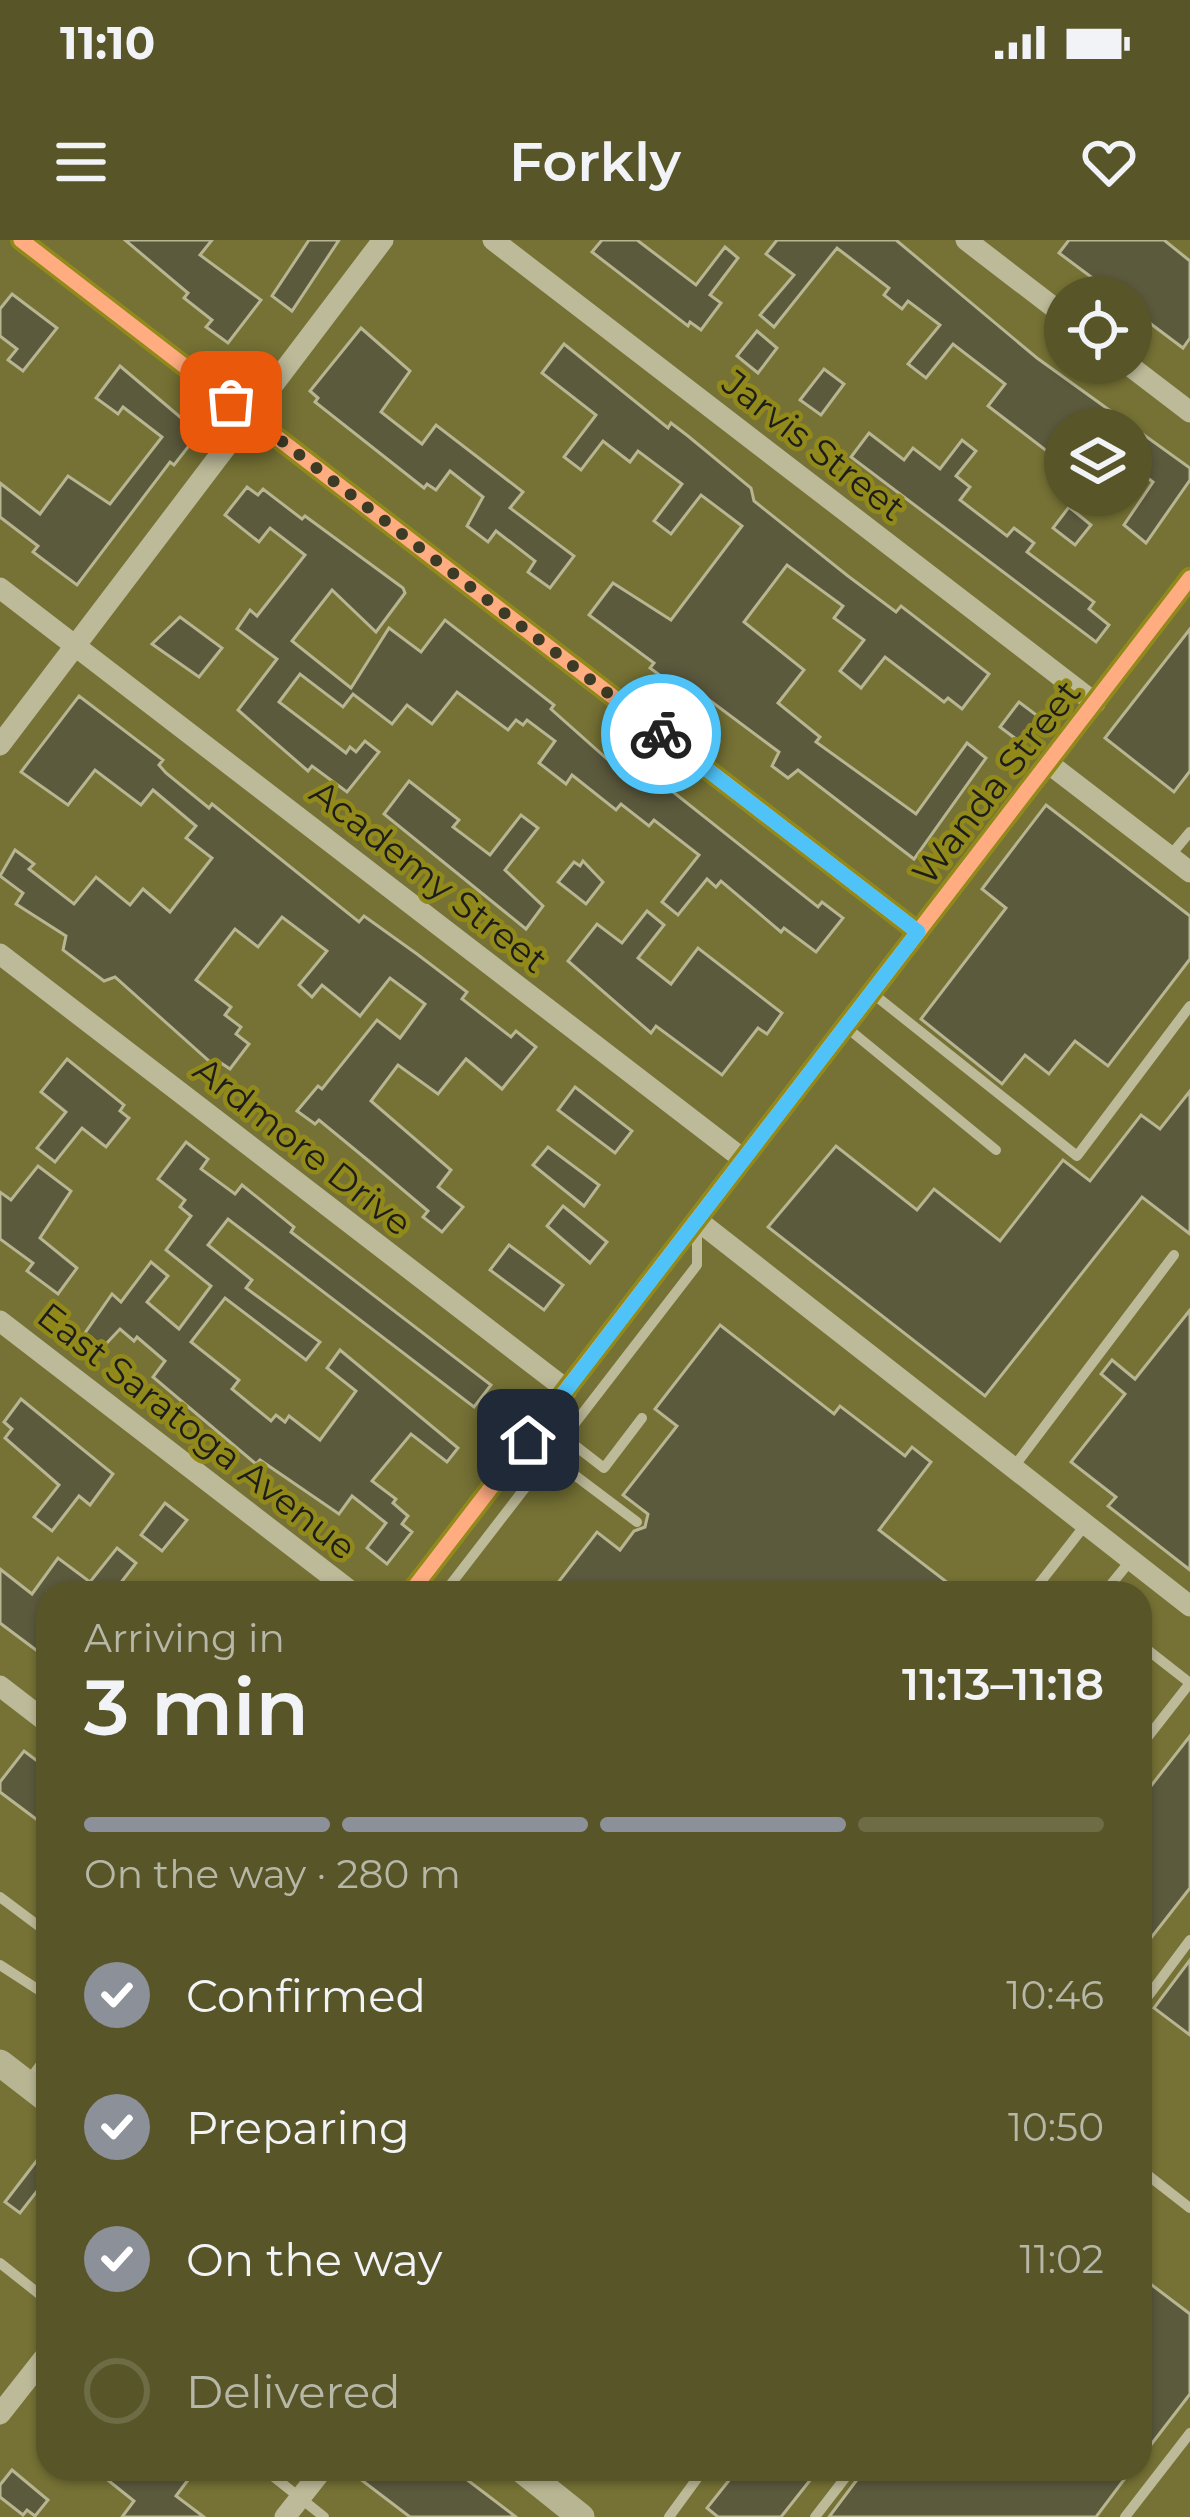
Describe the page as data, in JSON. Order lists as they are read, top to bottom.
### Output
{
  "streets": {
    "street": [
      "Jarvis Street",
      "Wanda Street",
      "Academy Street",
      "Ardmore Drive",
      "East Saratoga Avenue"
    ]
  },
  "crossings": [
    ["Jarvis Street", "Wanda Street"],
    ["Wanda Street", "Academy Street"],
    ["Wanda Street", "Ardmore Drive"]
  ],
  "page": {
    "status": "11:10",
    "header": "Forkly",
    "heading": ["3 min", "Arriving in", "11:13–11:18"],
    "bar": "On the way · 280 m",
    "list": [
      ["Confirmed", "10:46"],
      ["Preparing", "10:50"],
      ["On the way", "11:02"],
      "Delivered"
    ]
  }
}
